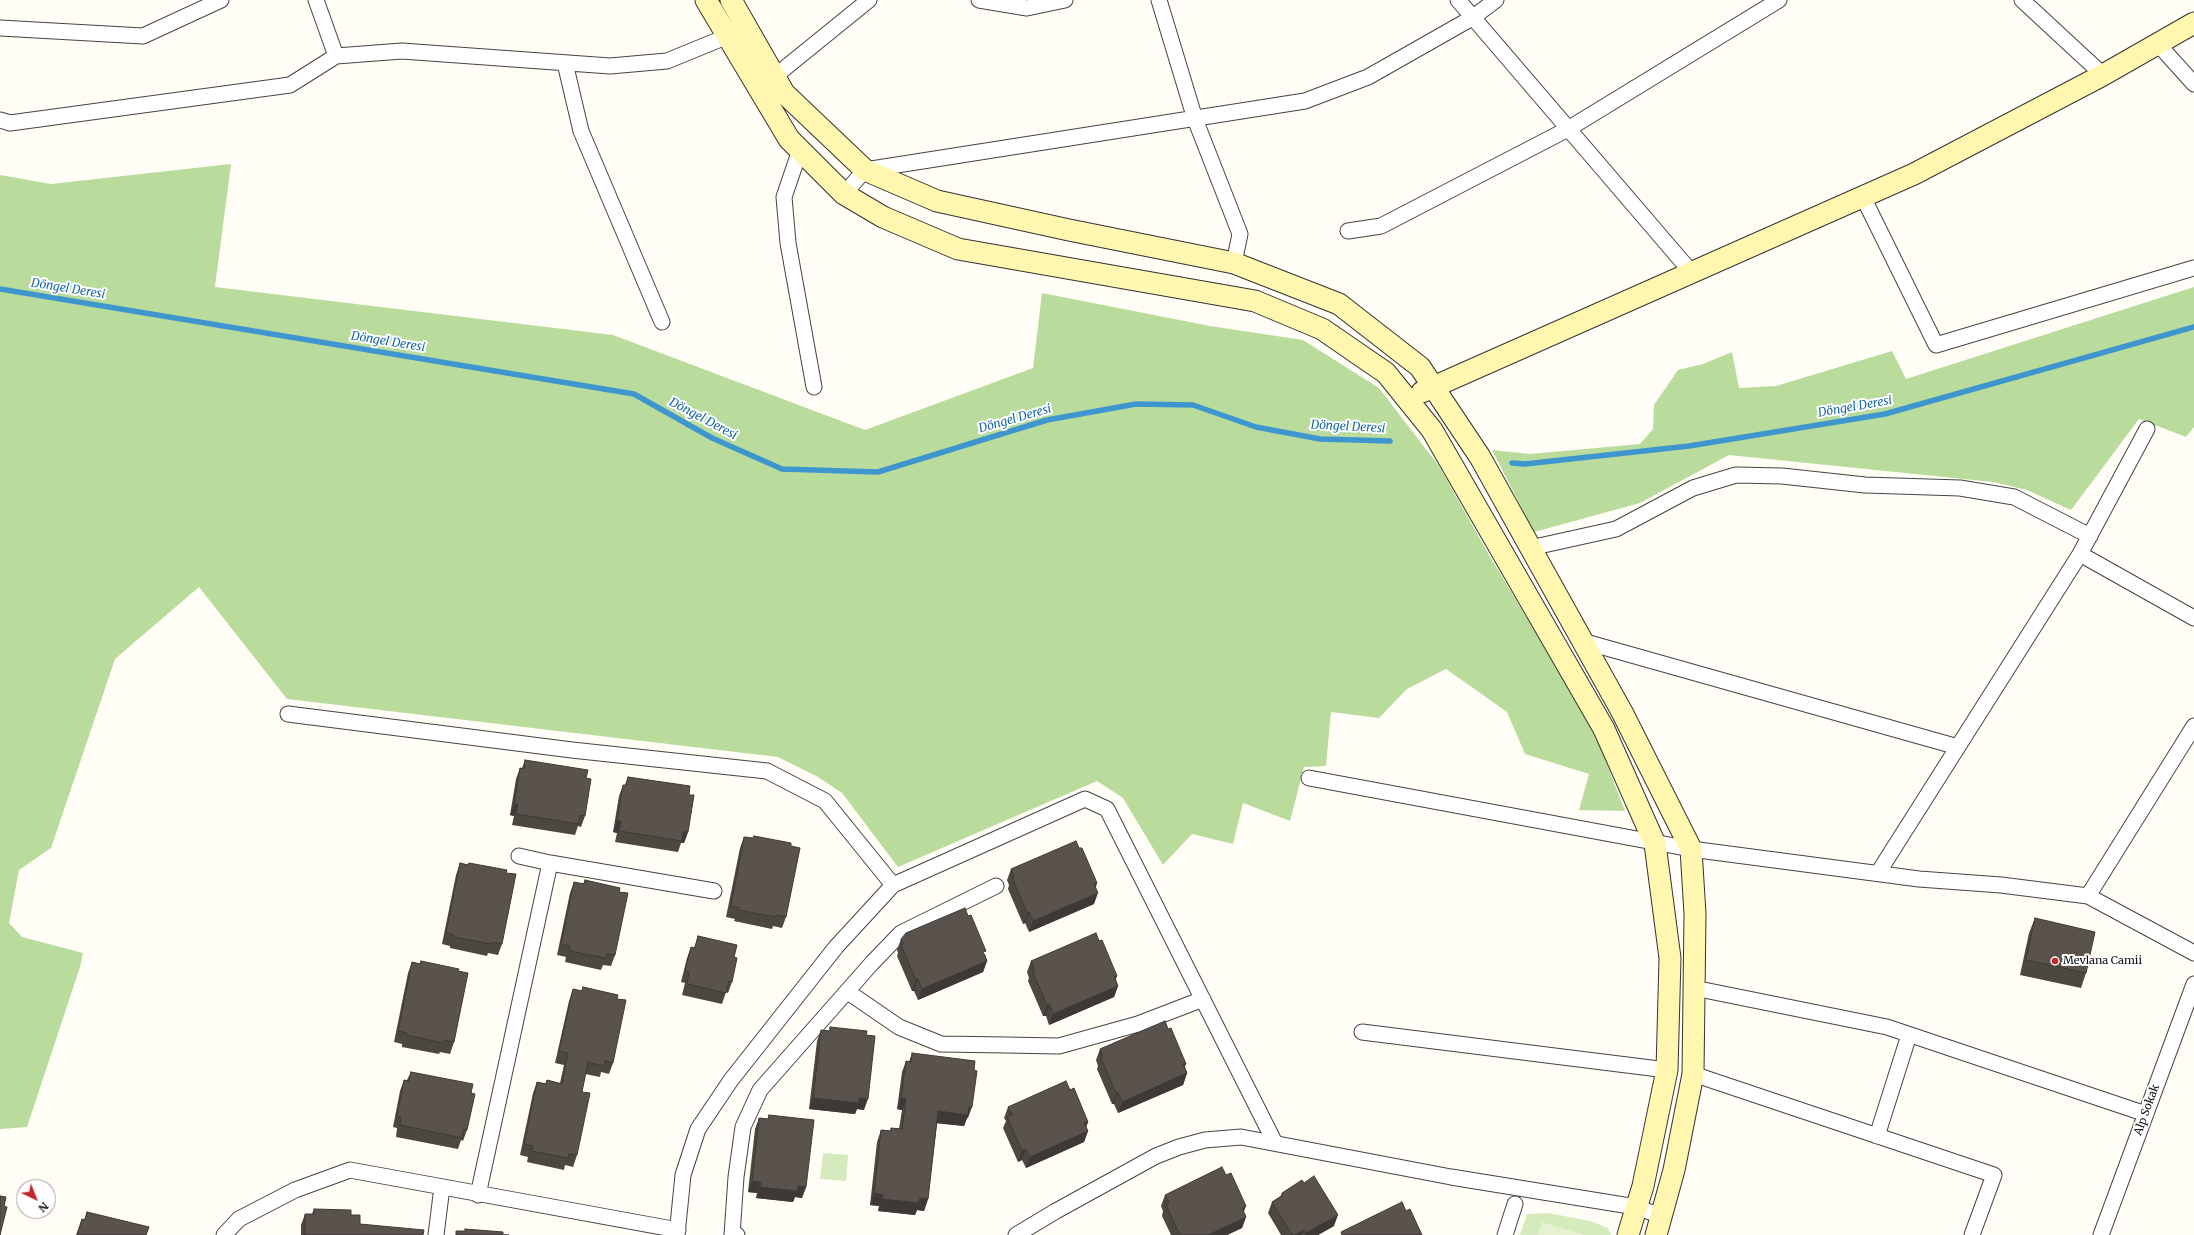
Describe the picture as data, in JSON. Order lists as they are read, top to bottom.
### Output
{
  "streets": {
    "street": ["Alp Sokak"]
  },
  "water": ["Döngel Deresi"],
  "places": ["Mevlana Camii"],
  "north": "bottom right"
}
